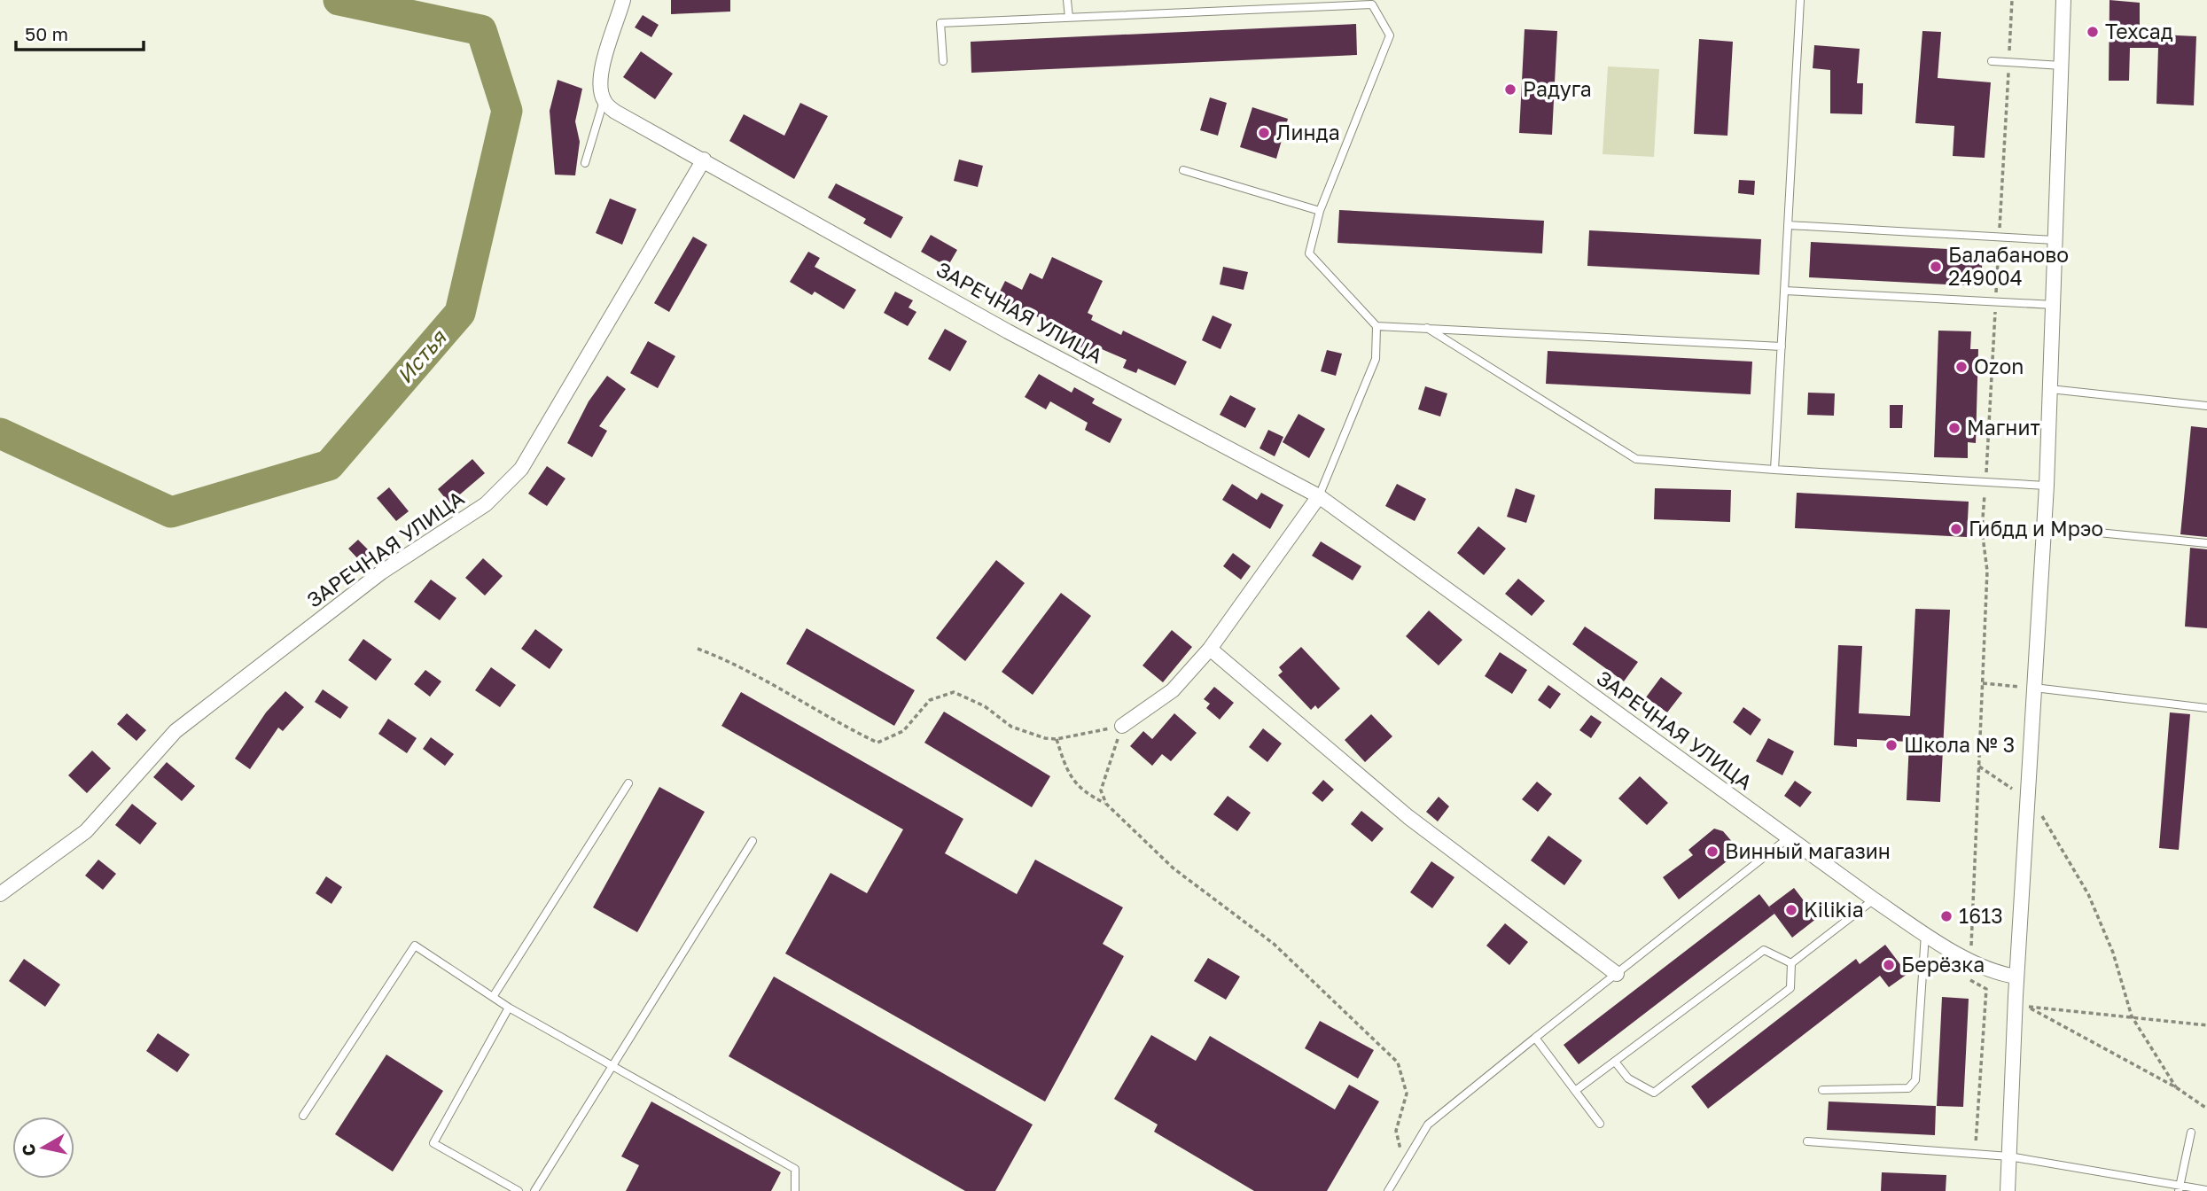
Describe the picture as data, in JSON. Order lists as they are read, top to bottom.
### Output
{
  "streets": {
    "street": ["ЗАРЕЧНАЯ УЛИЦА"]
  },
  "water": ["Истья"],
  "places": [
    "Техсад",
    "Радуга",
    "Линда",
    "Балабаново 249004",
    "Ozon",
    "Магнит",
    "Гибдд и Мрэо",
    "Школа № 3",
    "Винный магазин",
    "Kilikia",
    "1613",
    "Берёзка"
  ],
  "scale_bar": "50 m",
  "north": "left"
}
